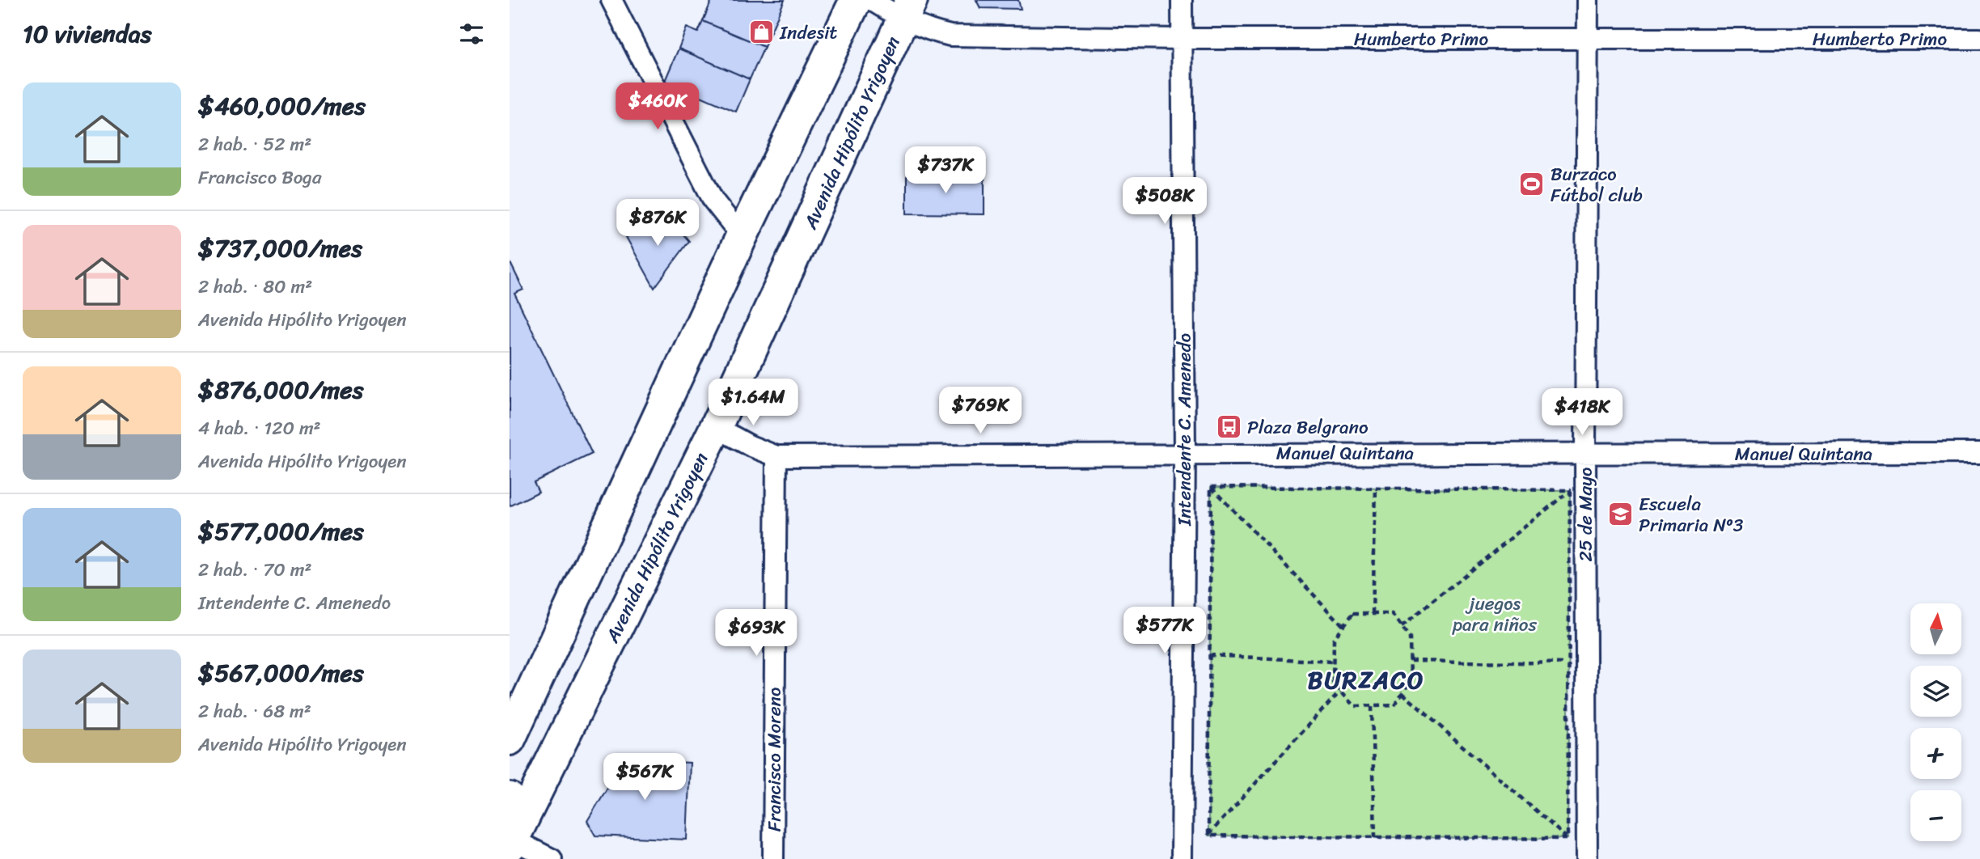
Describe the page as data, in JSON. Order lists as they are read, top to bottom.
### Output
{
  "streets": {
    "main road": ["Avenida Hipólito Yrigoyen"],
    "street": [
      "Humberto Primo",
      "Intendente C. Amenedo",
      "Manuel Quintana",
      "25 de Mayo",
      "Francisco Moreno"
    ]
  },
  "crossings": [
    ["Humberto Primo", "Avenida Hipólito Yrigoyen"],
    ["Humberto Primo", "Intendente C. Amenedo"],
    ["Humberto Primo", "25 de Mayo"],
    ["Avenida Hipólito Yrigoyen", "Manuel Quintana"],
    ["Intendente C. Amenedo", "Manuel Quintana"],
    ["Manuel Quintana", "25 de Mayo"],
    ["Manuel Quintana", "Francisco Moreno"]
  ],
  "districts": ["BURZACO"],
  "parks": ["juegos para niños"],
  "places": {
    "shop": ["Indesit"],
    "sports": ["Burzaco Fútbol club"],
    "bus stop": ["Plaza Belgrano"],
    "school or university": ["Escuela Primaria Nº3"]
  },
  "north": "top",
  "page": {
    "heading": "10 viviendas",
    "list": [
      {
        "name": "$460,000/mes",
        "note": "2 hab. · 52 m² · Francisco Boga"
      },
      {
        "name": "$737,000/mes",
        "note": "2 hab. · 80 m² · Avenida Hipólito Yrigoyen"
      },
      {
        "name": "$876,000/mes",
        "note": "4 hab. · 120 m² · Avenida Hipólito Yrigoyen"
      },
      {
        "name": "$577,000/mes",
        "note": "2 hab. · 70 m² · Intendente C. Amenedo"
      },
      {
        "name": "$567,000/mes",
        "note": "2 hab. · 68 m² · Avenida Hipólito Yrigoyen"
      }
    ],
    "price": [
      "$460K",
      "$737K",
      "$508K",
      "$876K",
      "$1.64M",
      "$769K",
      "$418K",
      "$577K",
      "$693K",
      "$567K"
    ],
    "map_buttons": ["+", "−"]
  }
}
